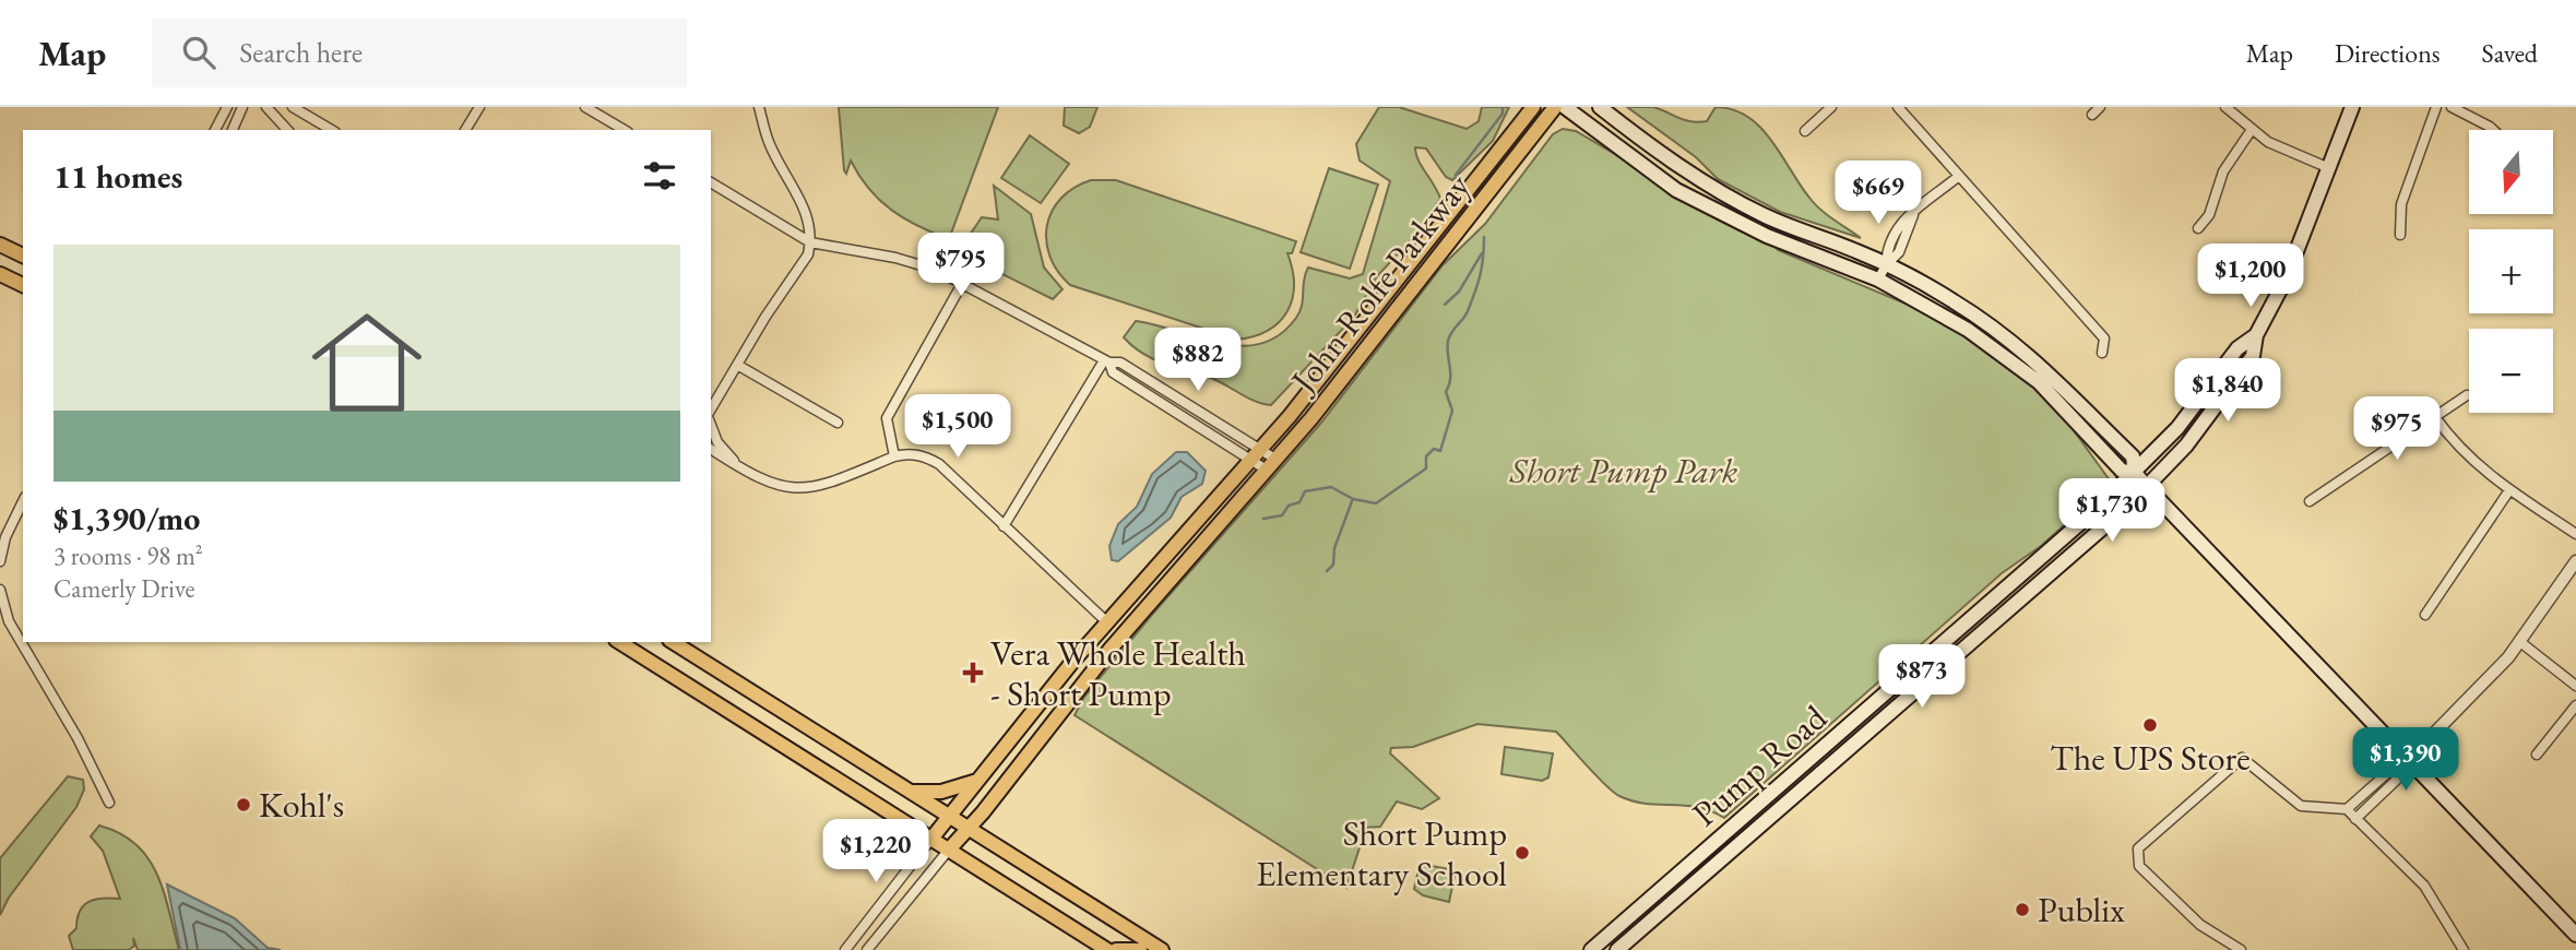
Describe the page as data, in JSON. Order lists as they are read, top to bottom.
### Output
{
  "streets": {
    "main road": ["John Rolfe Parkway", "Pump Road"]
  },
  "parks": ["Short Pump Park"],
  "places": {
    "health": ["Vera Whole Health - Short Pump"],
    "other": [
      "The UPS Store",
      "Kohl's",
      "Short Pump Elementary School",
      "Publix"
    ]
  },
  "north": "bottom",
  "page": {
    "header": "Map",
    "search": "Search here",
    "nav": ["Map", "Directions", "Saved"],
    "map_buttons": ["+", "−"],
    "heading": "11 homes",
    "price": [
      "$669",
      "$795",
      "$1,200",
      "$882",
      "$1,840",
      "$1,500",
      "$975",
      "$1,730",
      "$873",
      "$1,390",
      "$1,220"
    ],
    "list": [
      {
        "name": "$1,390/mo",
        "note": "3 rooms · 98 m² · Camerly Drive"
      }
    ]
  }
}
